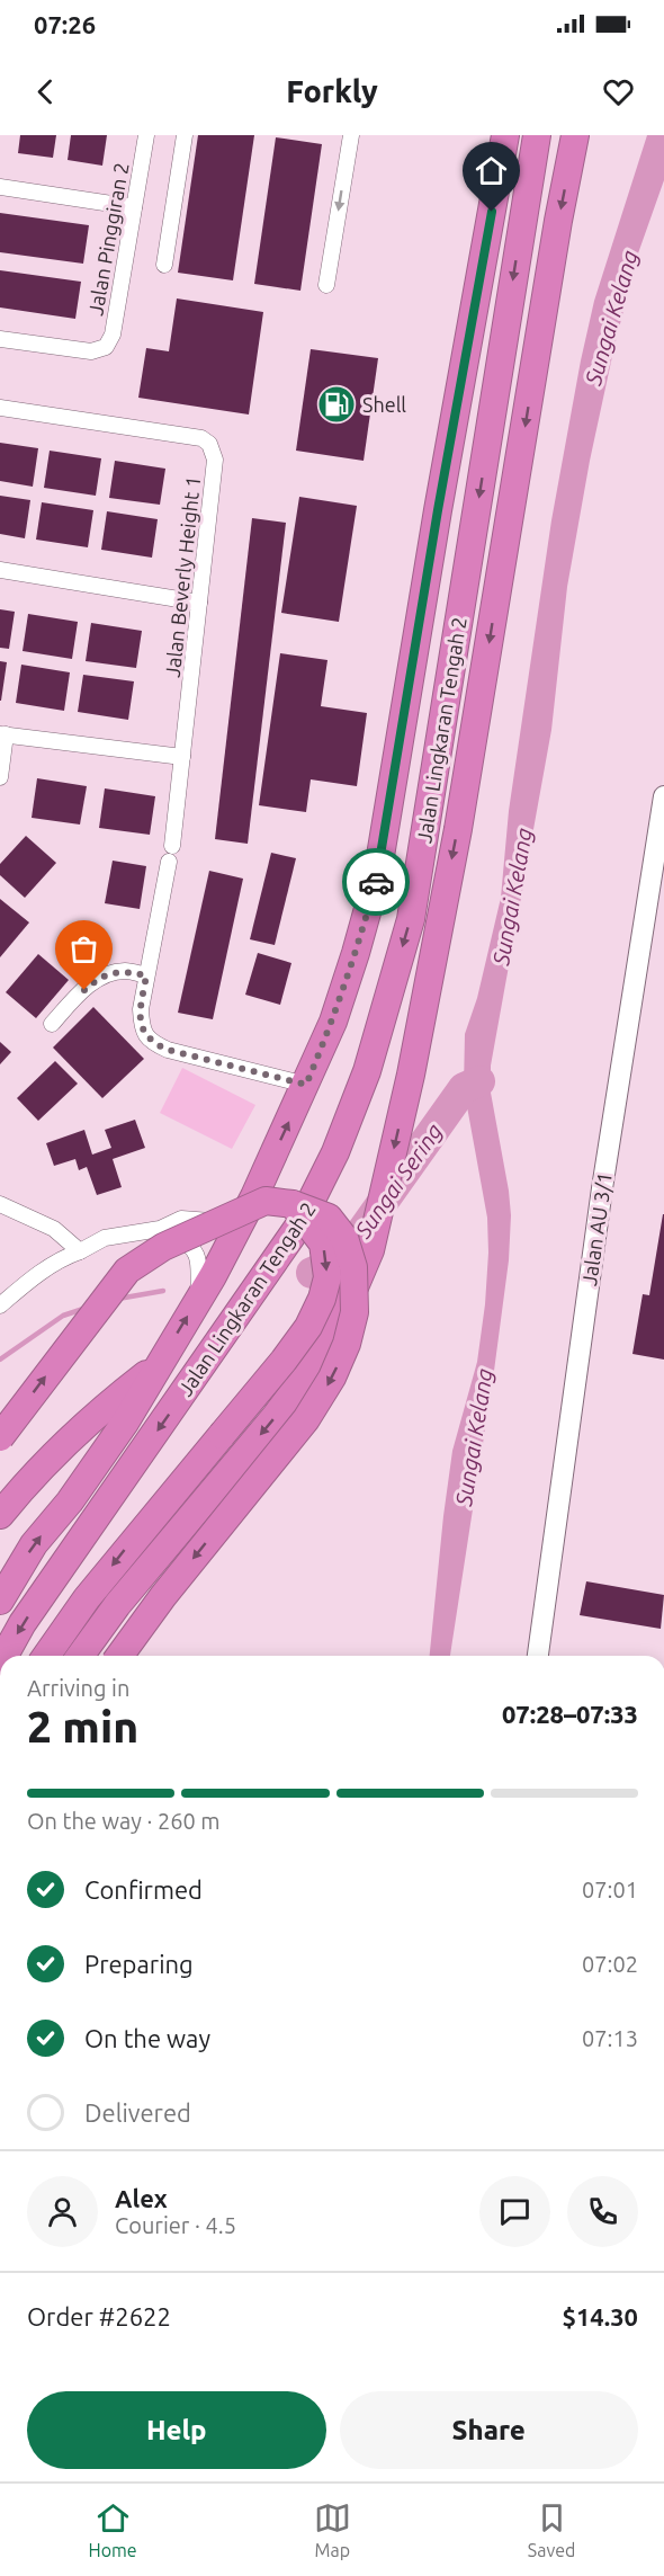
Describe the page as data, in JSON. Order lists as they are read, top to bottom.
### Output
{
  "streets": {
    "highway": ["Jalan Lingkaran Tengah 2"],
    "main road": ["Jalan AU 3/1"],
    "street": ["Jalan Pinggiran 2", "Jalan Beverly Height 1"]
  },
  "crossings": [
    ["Jalan Beverly Height 1", "Jalan Lingkaran Tengah 2"]
  ],
  "water": ["Sungai Kelang", "Sungai Sering"],
  "places": {
    "fuel station": ["Shell"]
  },
  "page": {
    "status": "07:26",
    "header": "Forkly",
    "heading": ["2 min", "Arriving in", "07:28–07:33"],
    "panel": [
      "Alex",
      "Courier · 4.5",
      "Order #2622",
      "$14.30"
    ],
    "bar": "On the way · 260 m",
    "list": [
      ["Confirmed", "07:01"],
      ["Preparing", "07:02"],
      ["On the way", "07:13"],
      "Delivered"
    ],
    "buttons": ["Help", "Share"],
    "tabs": ["Home", "Map", "Saved"]
  }
}
